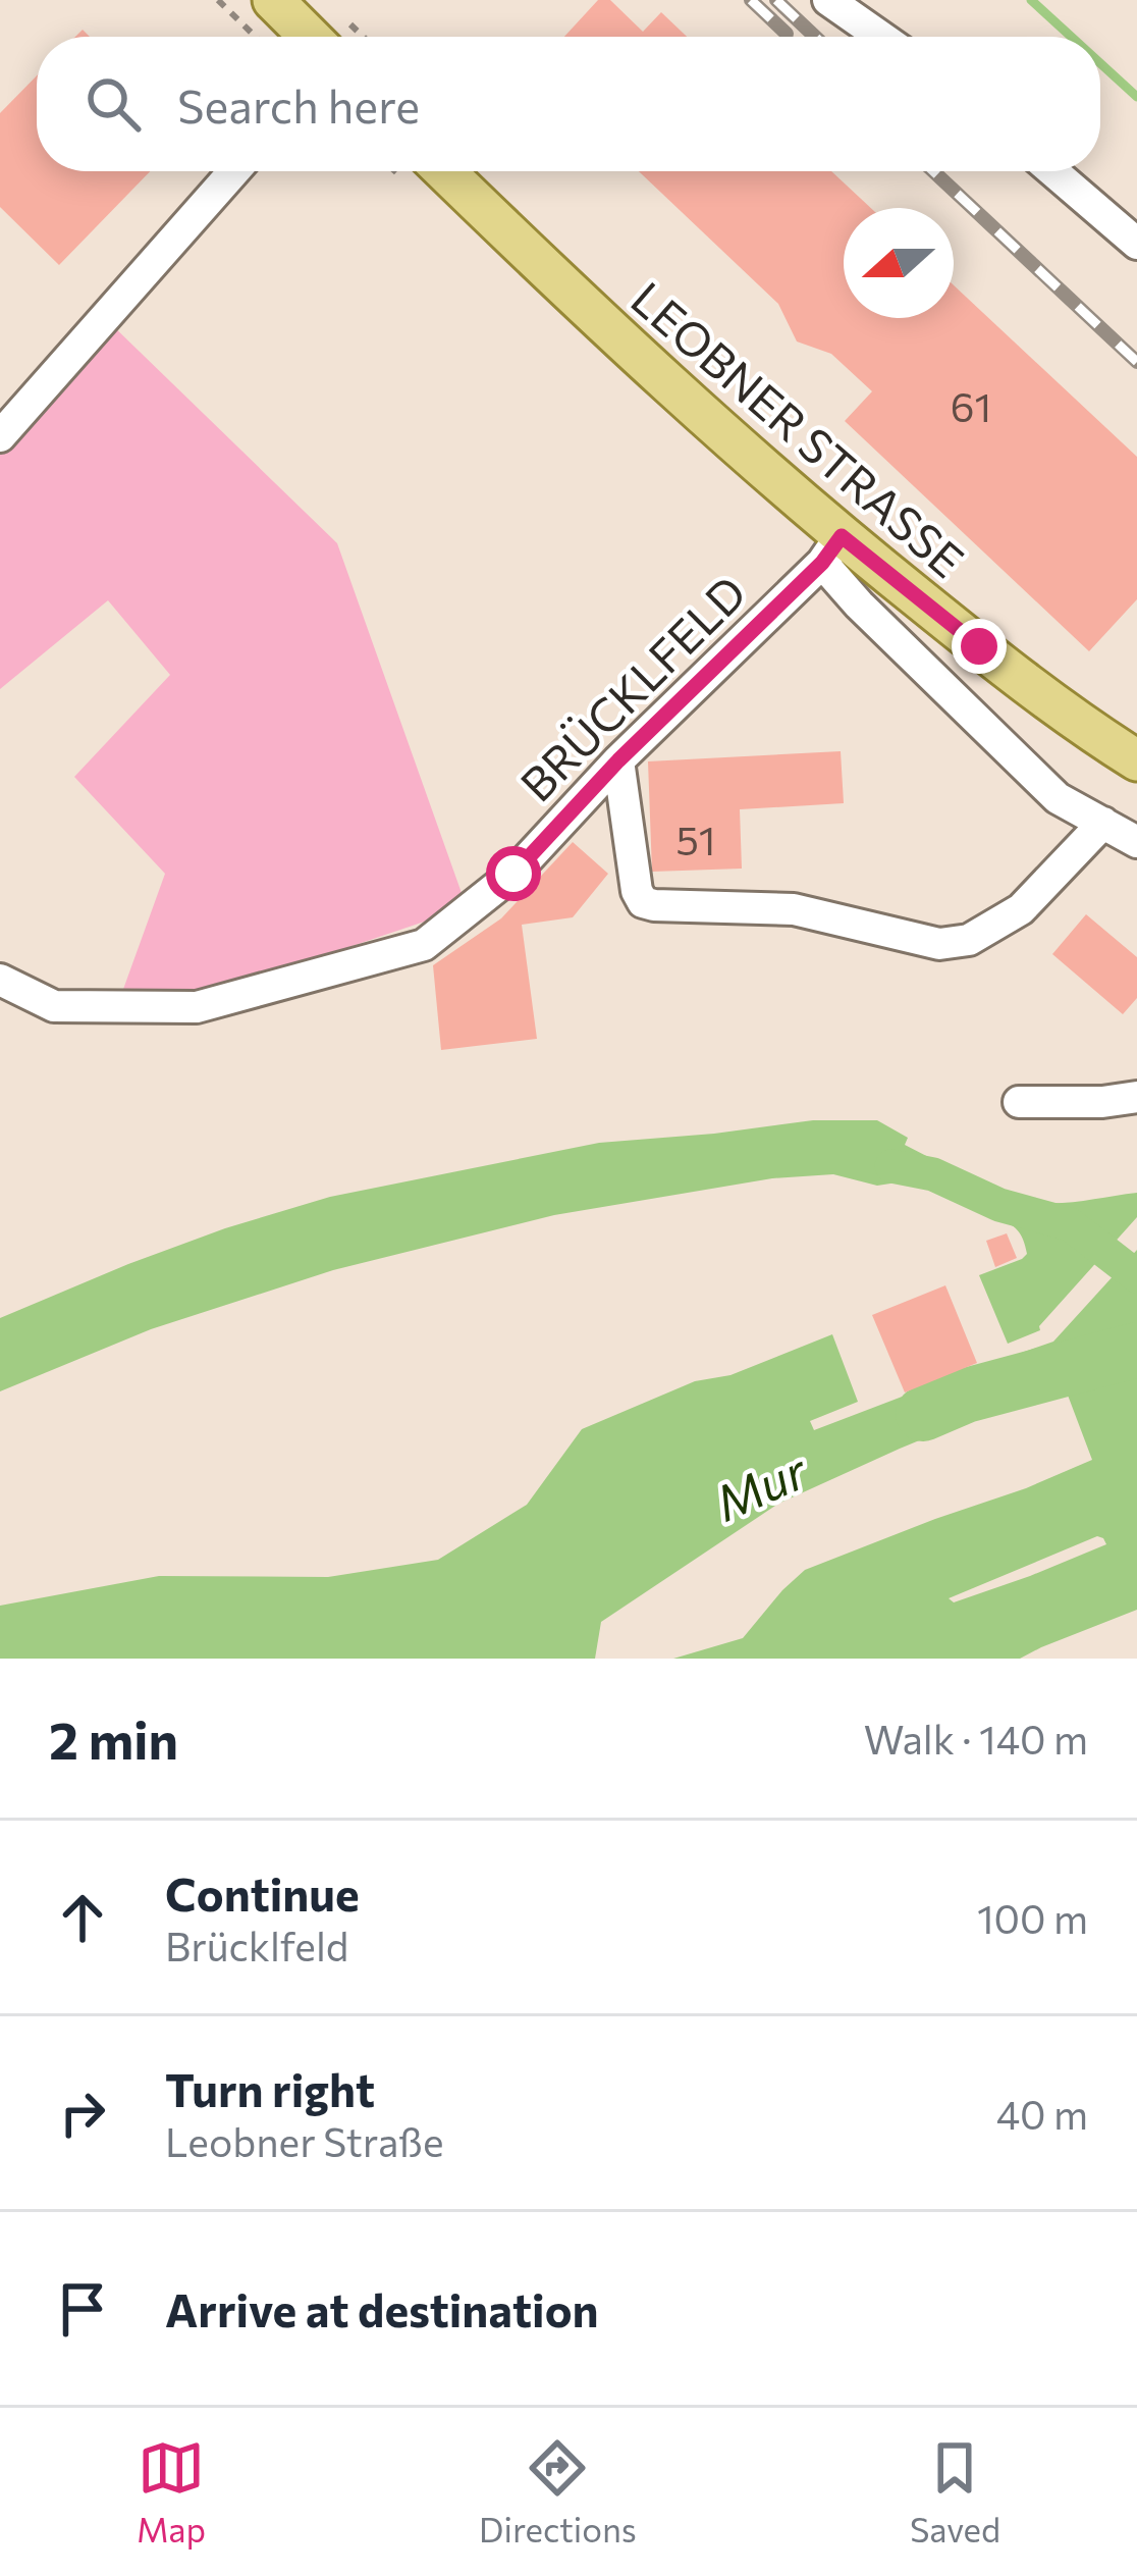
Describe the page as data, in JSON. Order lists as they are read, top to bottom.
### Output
{
  "streets": {
    "main road": ["LEOBNER STRASSE"],
    "street": ["BRÜCKLFELD"]
  },
  "crossings": [
    ["LEOBNER STRASSE", "BRÜCKLFELD"]
  ],
  "water": ["Mur"],
  "house_numbers": ["61", "51"],
  "north": "left",
  "page": {
    "search": "Search here",
    "heading": ["2 min", "Walk · 140 m"],
    "list": [
      ["Continue", "Brücklfeld", "100 m"],
      ["Turn right", "Leobner Straße", "40 m"],
      "Arrive at destination"
    ],
    "nav": ["Map", "Directions", "Saved"]
  }
}
